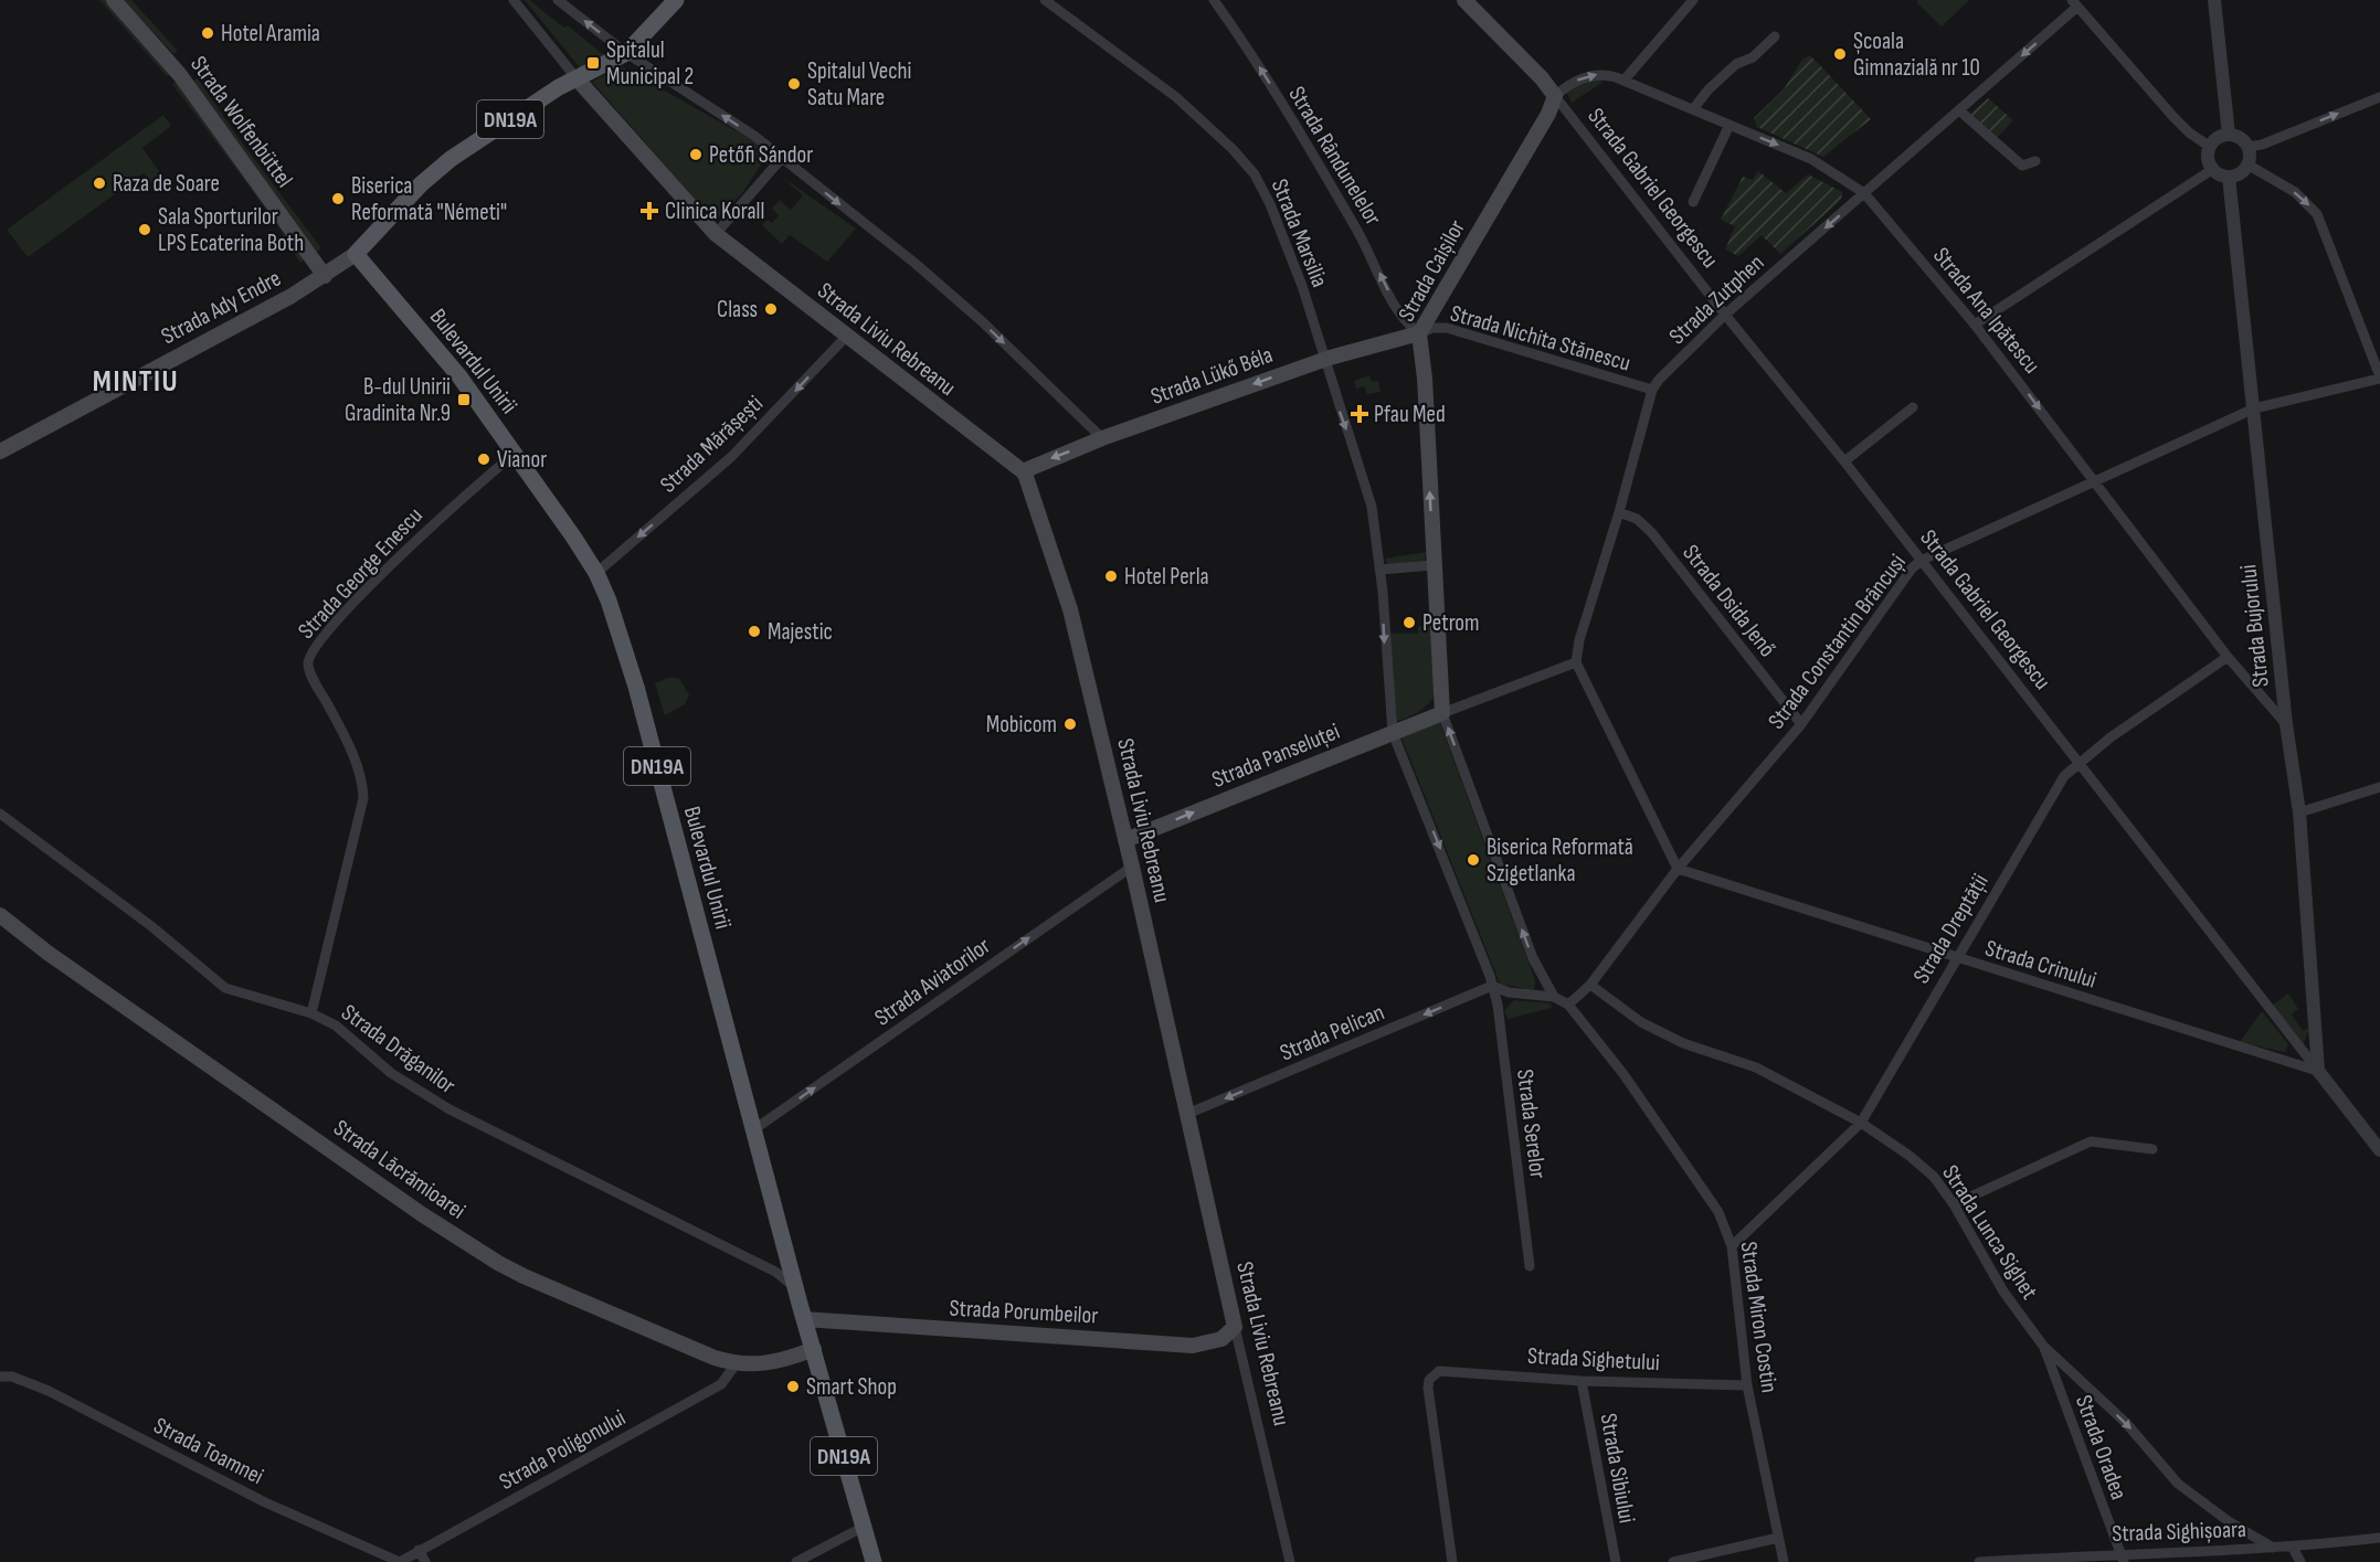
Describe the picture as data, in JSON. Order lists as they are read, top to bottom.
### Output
{
  "streets": {
    "main road": [
      "DN19A",
      "Strada Wolfenbüttel",
      "Strada Caișilor",
      "Strada Ady Endre",
      "Strada Liviu Rebreanu",
      "Bulevardul Unirii",
      "Strada Lükő Béla",
      "Strada Panseluței",
      "Strada Lăcrămioarei",
      "Strada Porumbeilor"
    ],
    "street": [
      "Strada Rândunelelor",
      "Strada Gabriel Georgescu",
      "Strada Marsilia",
      "Strada Zutphen",
      "Strada Ana Ipătescu",
      "Strada Nichita Stănescu",
      "Strada Mărășești",
      "Strada George Enescu",
      "Strada Dsida Jenő",
      "Strada Bujorului",
      "Strada Constantin Brâncuși",
      "Strada Dreptății",
      "Strada Crinului",
      "Strada Aviatorilor",
      "Strada Pelican",
      "Strada Drăganilor",
      "Strada Serelor",
      "Strada Lunca Sighet",
      "Strada Miron Costin",
      "Strada Sighetului",
      "Strada Oradea",
      "Strada Poligonului",
      "Strada Toamnei",
      "Strada Sibiului",
      "Strada Sighișoara"
    ]
  },
  "crossings": [
    ["DN19A", "Strada Ady Endre"],
    ["DN19A", "Strada Liviu Rebreanu"],
    ["DN19A", "Bulevardul Unirii"],
    ["Strada Wolfenbüttel", "Strada Ady Endre"],
    ["Strada Rândunelelor", "Strada Caișilor"],
    ["Strada Rândunelelor", "Strada Nichita Stănescu"],
    ["Strada Rândunelelor", "Strada Lükő Béla"],
    ["Strada Gabriel Georgescu", "Strada Caișilor"],
    ["Strada Gabriel Georgescu", "Strada Zutphen"],
    ["Strada Gabriel Georgescu", "Strada Ana Ipătescu"],
    ["Strada Gabriel Georgescu", "Strada Bujorului"],
    ["Strada Gabriel Georgescu", "Strada Constantin Brâncuși"],
    ["Strada Gabriel Georgescu", "Strada Dreptății"],
    ["Strada Gabriel Georgescu", "Strada Crinului"],
    ["Strada Marsilia", "Strada Lükő Béla"],
    ["Strada Marsilia", "Strada Panseluței"],
    ["Strada Marsilia", "Strada Serelor"],
    ["Strada Caișilor", "Strada Ana Ipătescu"],
    ["Strada Caișilor", "Strada Nichita Stănescu"],
    ["Strada Caișilor", "Strada Lükő Béla"],
    ["Strada Caișilor", "Strada Panseluței"],
    ["Strada Zutphen", "Strada Ana Ipătescu"],
    ["Strada Zutphen", "Strada Nichita Stănescu"],
    ["Strada Zutphen", "Strada Dsida Jenő"],
    ["Strada Ady Endre", "Bulevardul Unirii"],
    ["Strada Ana Ipătescu", "Strada Bujorului"],
    ["Strada Ana Ipătescu", "Strada Constantin Brâncuși"],
    ["Strada Ana Ipătescu", "Strada Dreptății"],
    ["Strada Nichita Stănescu", "Strada Lükő Béla"],
    ["Strada Liviu Rebreanu", "Strada Lükő Béla"],
    ["Strada Liviu Rebreanu", "Strada Mărășești"],
    ["Strada Liviu Rebreanu", "Strada Panseluței"],
    ["Strada Liviu Rebreanu", "Strada Aviatorilor"],
    ["Strada Liviu Rebreanu", "Strada Pelican"],
    ["Strada Liviu Rebreanu", "Strada Porumbeilor"],
    ["Bulevardul Unirii", "Strada Mărășești"],
    ["Bulevardul Unirii", "Strada George Enescu"],
    ["Bulevardul Unirii", "Strada Aviatorilor"],
    ["Bulevardul Unirii", "Strada Drăganilor"],
    ["Bulevardul Unirii", "Strada Lăcrămioarei"],
    ["Bulevardul Unirii", "Strada Porumbeilor"],
    ["Strada George Enescu", "Strada Drăganilor"],
    ["Strada Dsida Jenő", "Strada Constantin Brâncuși"],
    ["Strada Bujorului", "Strada Constantin Brâncuși"],
    ["Strada Bujorului", "Strada Crinului"],
    ["Strada Constantin Brâncuși", "Strada Crinului"],
    ["Strada Constantin Brâncuși", "Strada Lunca Sighet"],
    ["Strada Constantin Brâncuși", "Strada Miron Costin"],
    ["Strada Panseluței", "Strada Serelor"],
    ["Strada Dreptății", "Strada Crinului"],
    ["Strada Dreptății", "Strada Lunca Sighet"],
    ["Strada Dreptății", "Strada Miron Costin"],
    ["Strada Pelican", "Strada Serelor"],
    ["Strada Lăcrămioarei", "Strada Poligonului"],
    ["Strada Lunca Sighet", "Strada Oradea"],
    ["Strada Lunca Sighet", "Strada Sighișoara"],
    ["Strada Miron Costin", "Strada Sighetului"],
    ["Strada Sighetului", "Strada Sibiului"],
    ["Strada Oradea", "Strada Sighișoara"],
    ["Strada Poligonului", "Strada Toamnei"]
  ],
  "one_way": [
    "Strada Rândunelelor",
    "Strada Marsilia",
    "Strada Caișilor",
    "Strada Zutphen",
    "Strada Ana Ipătescu",
    "Strada Lükő Béla",
    "Strada Mărășești",
    "Strada Panseluței",
    "Strada Aviatorilor",
    "Strada Pelican"
  ],
  "districts": ["MINTIU"],
  "places": {
    "other": [
      "Hotel Aramia",
      "Școala Gimnazială nr 10",
      "Spitalul Vechi Satu Mare",
      "Petőfi Sándor",
      "Raza de Soare",
      "Biserica Reformată \"Németi\"",
      "Sala Sporturilor LPS Ecaterina Both",
      "Class",
      "Vianor",
      "Hotel Perla",
      "Petrom",
      "Majestic",
      "Mobicom",
      "Biserica Reformată Szigetlanka",
      "Smart Shop"
    ],
    "transit": ["Spitalul Municipal 2", "B-dul Unirii Gradinita Nr.9"],
    "health": ["Clinica Korall", "Pfau Med"]
  }
}
